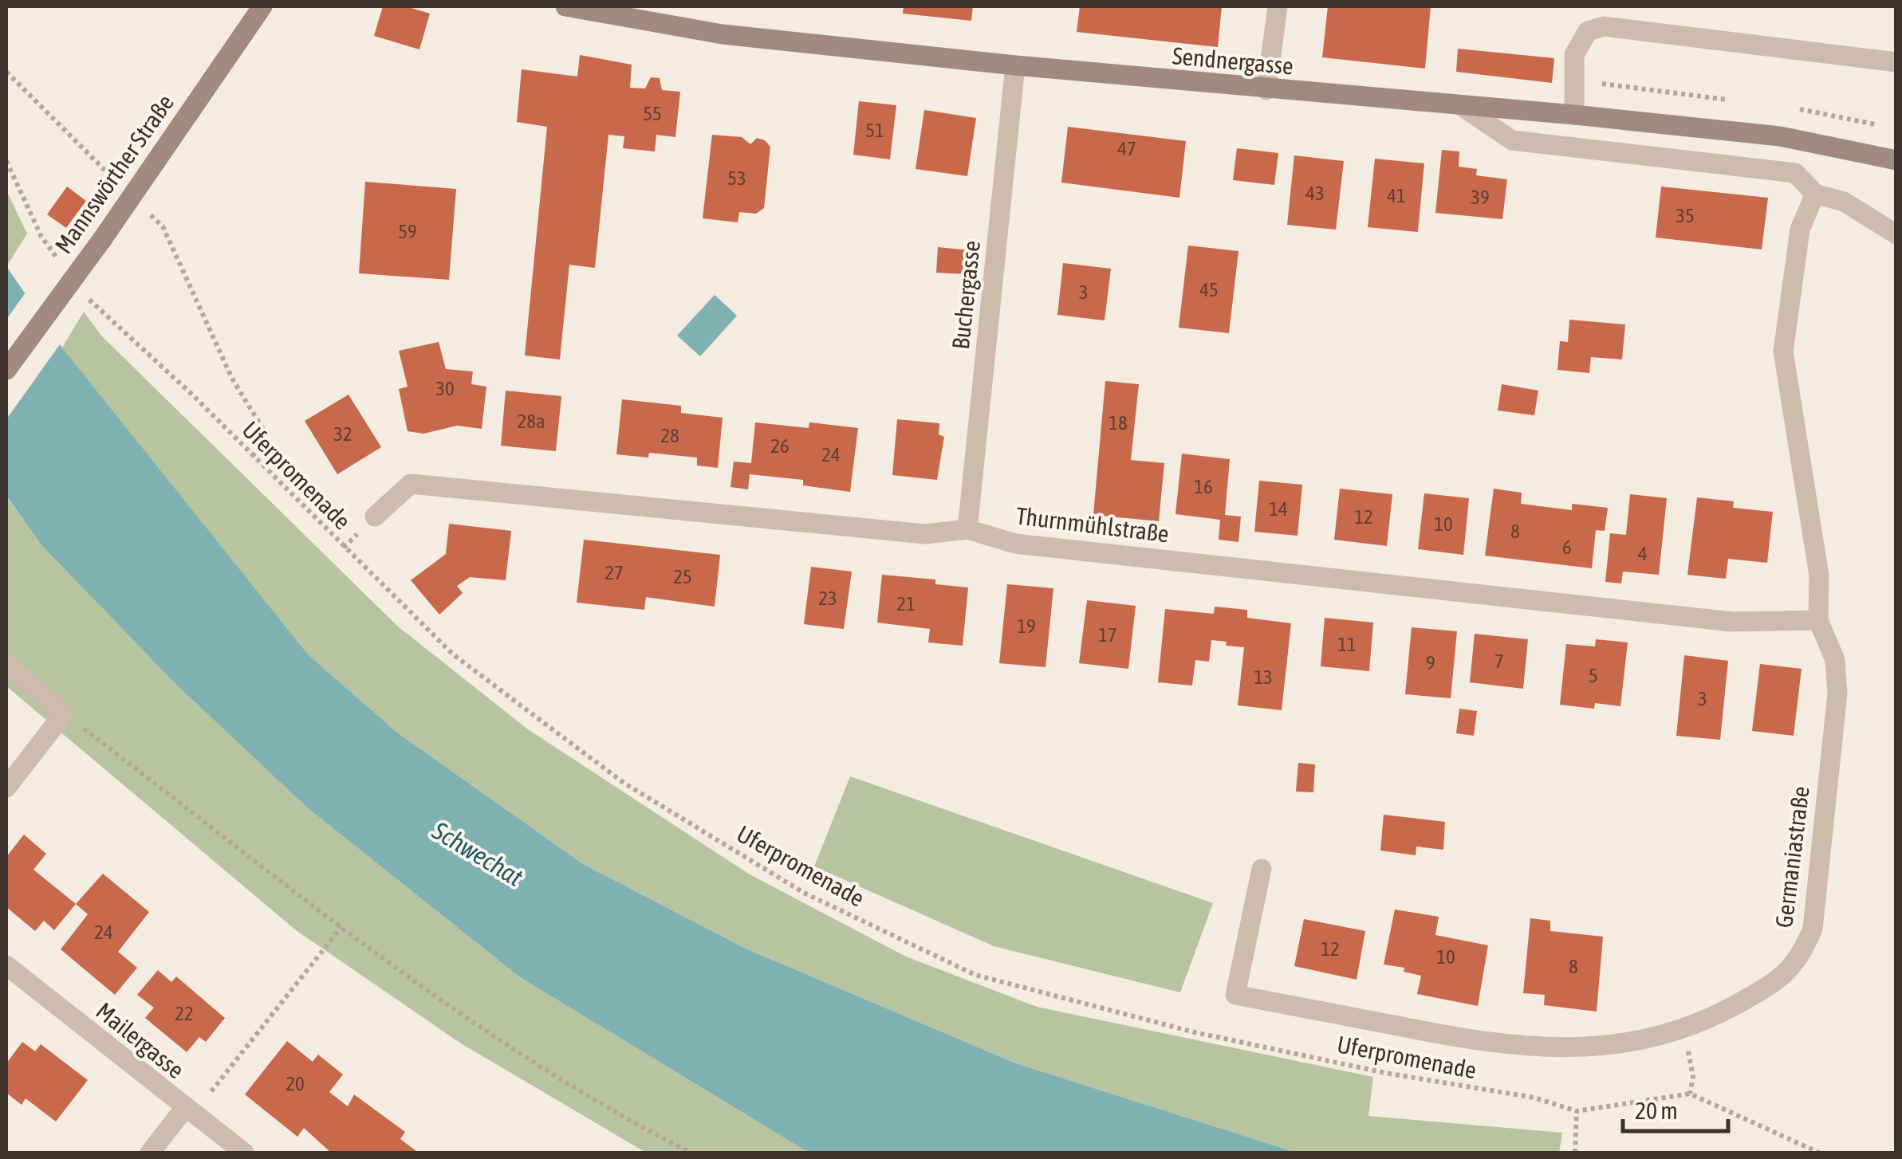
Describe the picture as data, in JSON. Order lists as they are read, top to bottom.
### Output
{
  "streets": {
    "street": [
      "Sendnergasse",
      "Mannswörther Straße",
      "Buchergasse",
      "Thurnmühlstraße",
      "Germaniastraße",
      "Mailergasse"
    ],
    "path": ["Uferpromenade"]
  },
  "crossings": [
    ["Sendnergasse", "Buchergasse"],
    ["Buchergasse", "Thurnmühlstraße"],
    ["Thurnmühlstraße", "Germaniastraße"]
  ],
  "water": ["Schwechat"],
  "house_numbers": [
    "55",
    "51",
    "47",
    "53",
    "43",
    "41",
    "39",
    "35",
    "59",
    "45",
    "3",
    "30",
    "28a",
    "18",
    "32",
    "28",
    "26",
    "24",
    "16",
    "14",
    "12",
    "10",
    "8",
    "6",
    "4",
    "27",
    "25",
    "23",
    "21",
    "19",
    "17",
    "11",
    "7",
    "9",
    "5",
    "13",
    "3",
    "24",
    "12",
    "10",
    "8",
    "22",
    "20"
  ],
  "scale_bar": "20 m"
}
